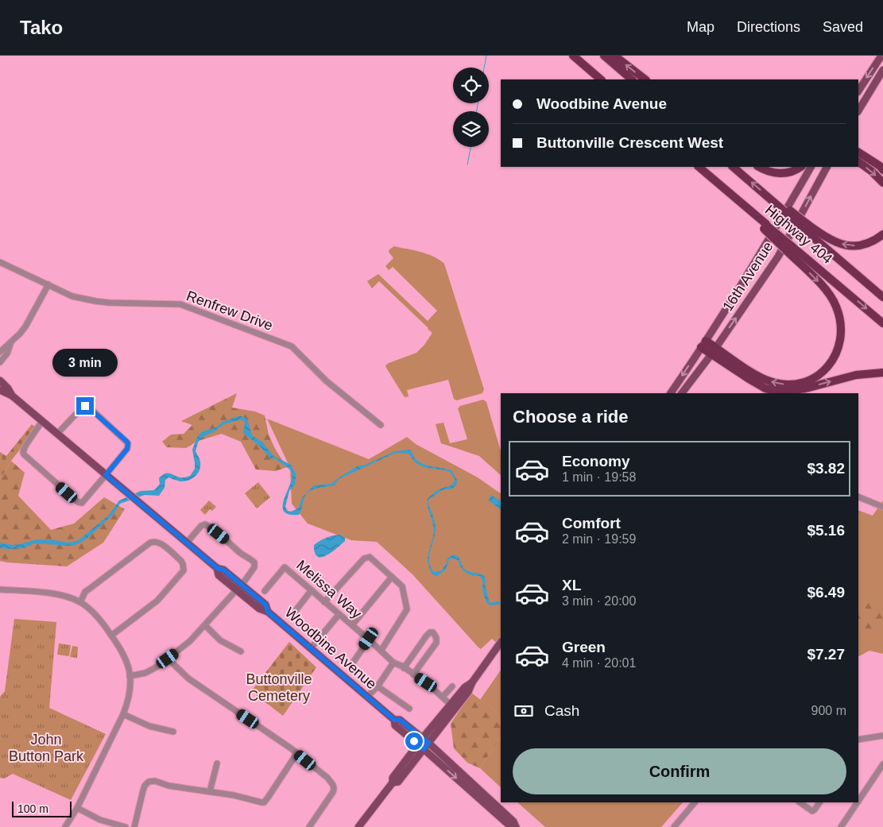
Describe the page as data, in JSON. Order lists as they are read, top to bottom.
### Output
{
  "streets": {
    "highway": ["Highway 404"],
    "main road": ["16th Avenue", "Woodbine Avenue"],
    "street": ["Renfrew Drive", "Melissa Way"]
  },
  "parks": ["Buttonville Cemetery", "John Button Park"],
  "scale_bar": "100 m",
  "page": {
    "header": "Tako",
    "nav": ["Map", "Directions", "Saved"],
    "banner": ["Woodbine Avenue", "Buttonville Crescent West"],
    "bubble": "3 min",
    "heading": "Choose a ride",
    "list": [
      {
        "name": "Economy",
        "note": "1 min · 19:58",
        "value": "$3.82"
      },
      {
        "name": "Comfort",
        "note": "2 min · 19:59",
        "value": "$5.16"
      },
      {
        "name": "XL",
        "note": "3 min · 20:00",
        "value": "$6.49"
      },
      {
        "name": "Green",
        "note": "4 min · 20:01",
        "value": "$7.27"
      }
    ],
    "pay": ["Cash", "900 m"],
    "buttons": "Confirm",
    "scale": "100 m"
  }
}
